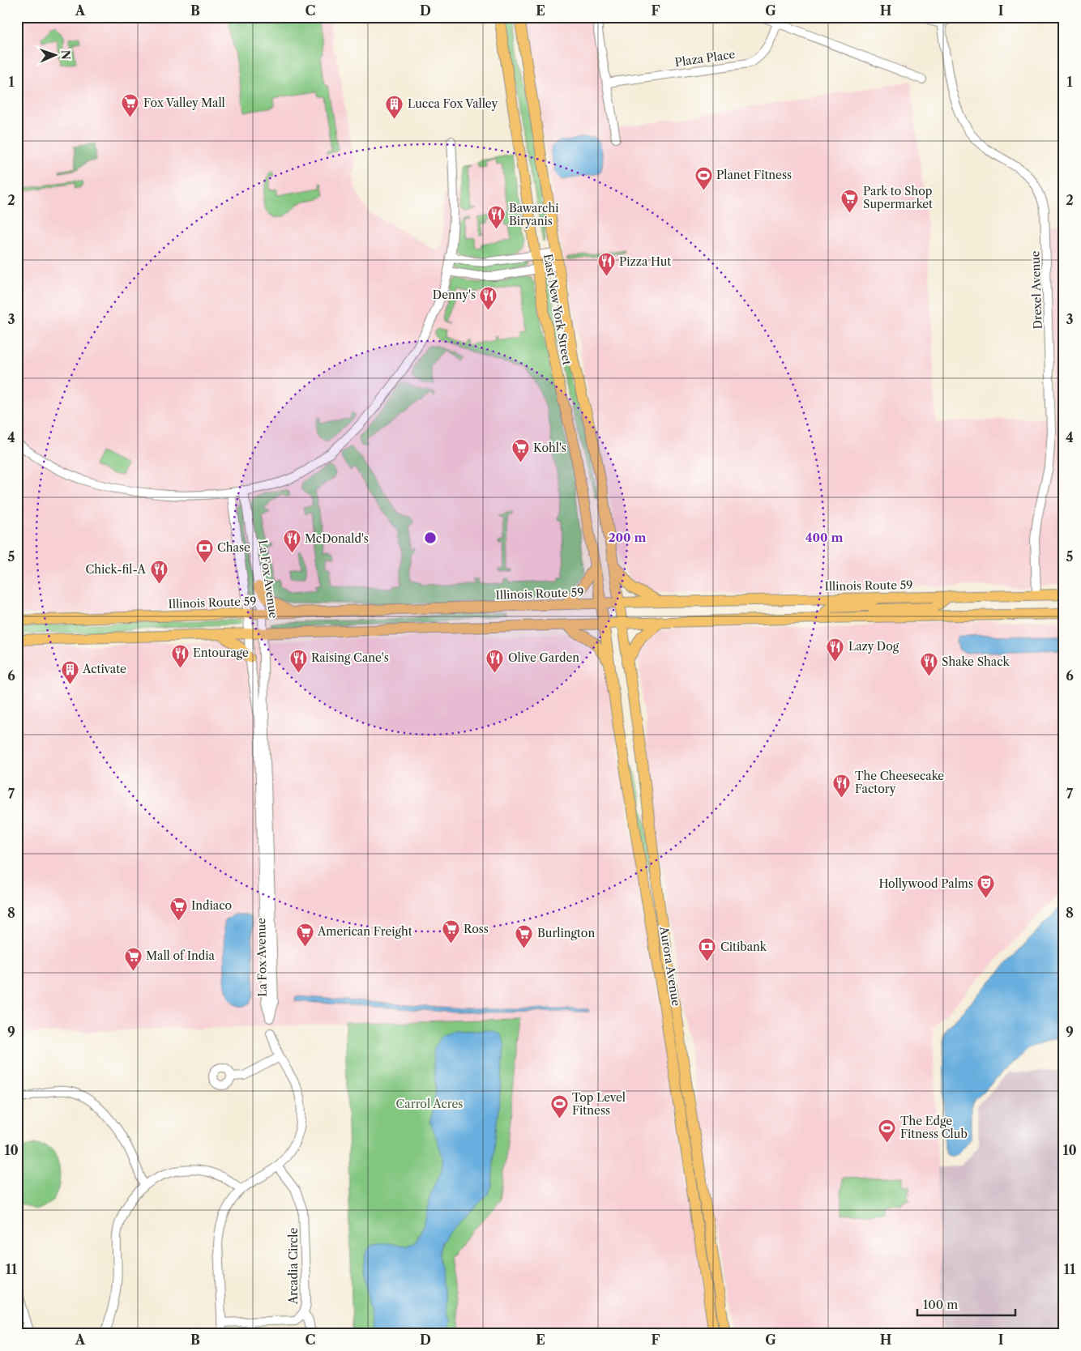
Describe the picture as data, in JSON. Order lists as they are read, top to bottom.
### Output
{
  "streets": {
    "main road": ["East New York Street", "Illinois Route 59", "Aurora Avenue"],
    "street": [
      "Plaza Place",
      "Drexel Avenue",
      "La Fox Avenue",
      "Arcadia Circle"
    ]
  },
  "crossings": [
    ["Drexel Avenue", "Illinois Route 59"],
    ["East New York Street", "Illinois Route 59"],
    ["East New York Street", "Aurora Avenue"],
    ["La Fox Avenue", "Illinois Route 59"],
    ["Illinois Route 59", "Aurora Avenue"]
  ],
  "parks": ["Carrol Acres"],
  "places": {
    "supermarket": [
      "Fox Valley Mall",
      "Park to Shop Supermarket",
      "Kohl's",
      "Indiaco",
      "Ross",
      "American Freight",
      "Burlington",
      "Mall of India"
    ],
    "building": ["Lucca Fox Valley", "Activate"],
    "sports": ["Planet Fitness", "Top Level Fitness", "The Edge Fitness Club"],
    "restaurant": [
      "Bawarchi Biryanis",
      "Pizza Hut",
      "Denny's",
      "McDonald's",
      "Chick-fil-A",
      "Lazy Dog",
      "Entourage",
      "Raising Cane's",
      "Olive Garden",
      "Shake Shack",
      "The Cheesecake Factory"
    ],
    "bank": ["Chase", "Citibank"],
    "theatre": ["Hollywood Palms"]
  },
  "scale_bar": "100 m",
  "north": "right",
  "grid": {
    "columns": [
      "A",
      "B",
      "C",
      "D",
      "E",
      "F",
      "G",
      "H",
      "I"
    ],
    "rows": [
      "1",
      "2",
      "3",
      "4",
      "5",
      "6",
      "7",
      "8",
      "9",
      "10",
      "11"
    ]
  },
  "rings": ["200 m", "400 m"]
}
